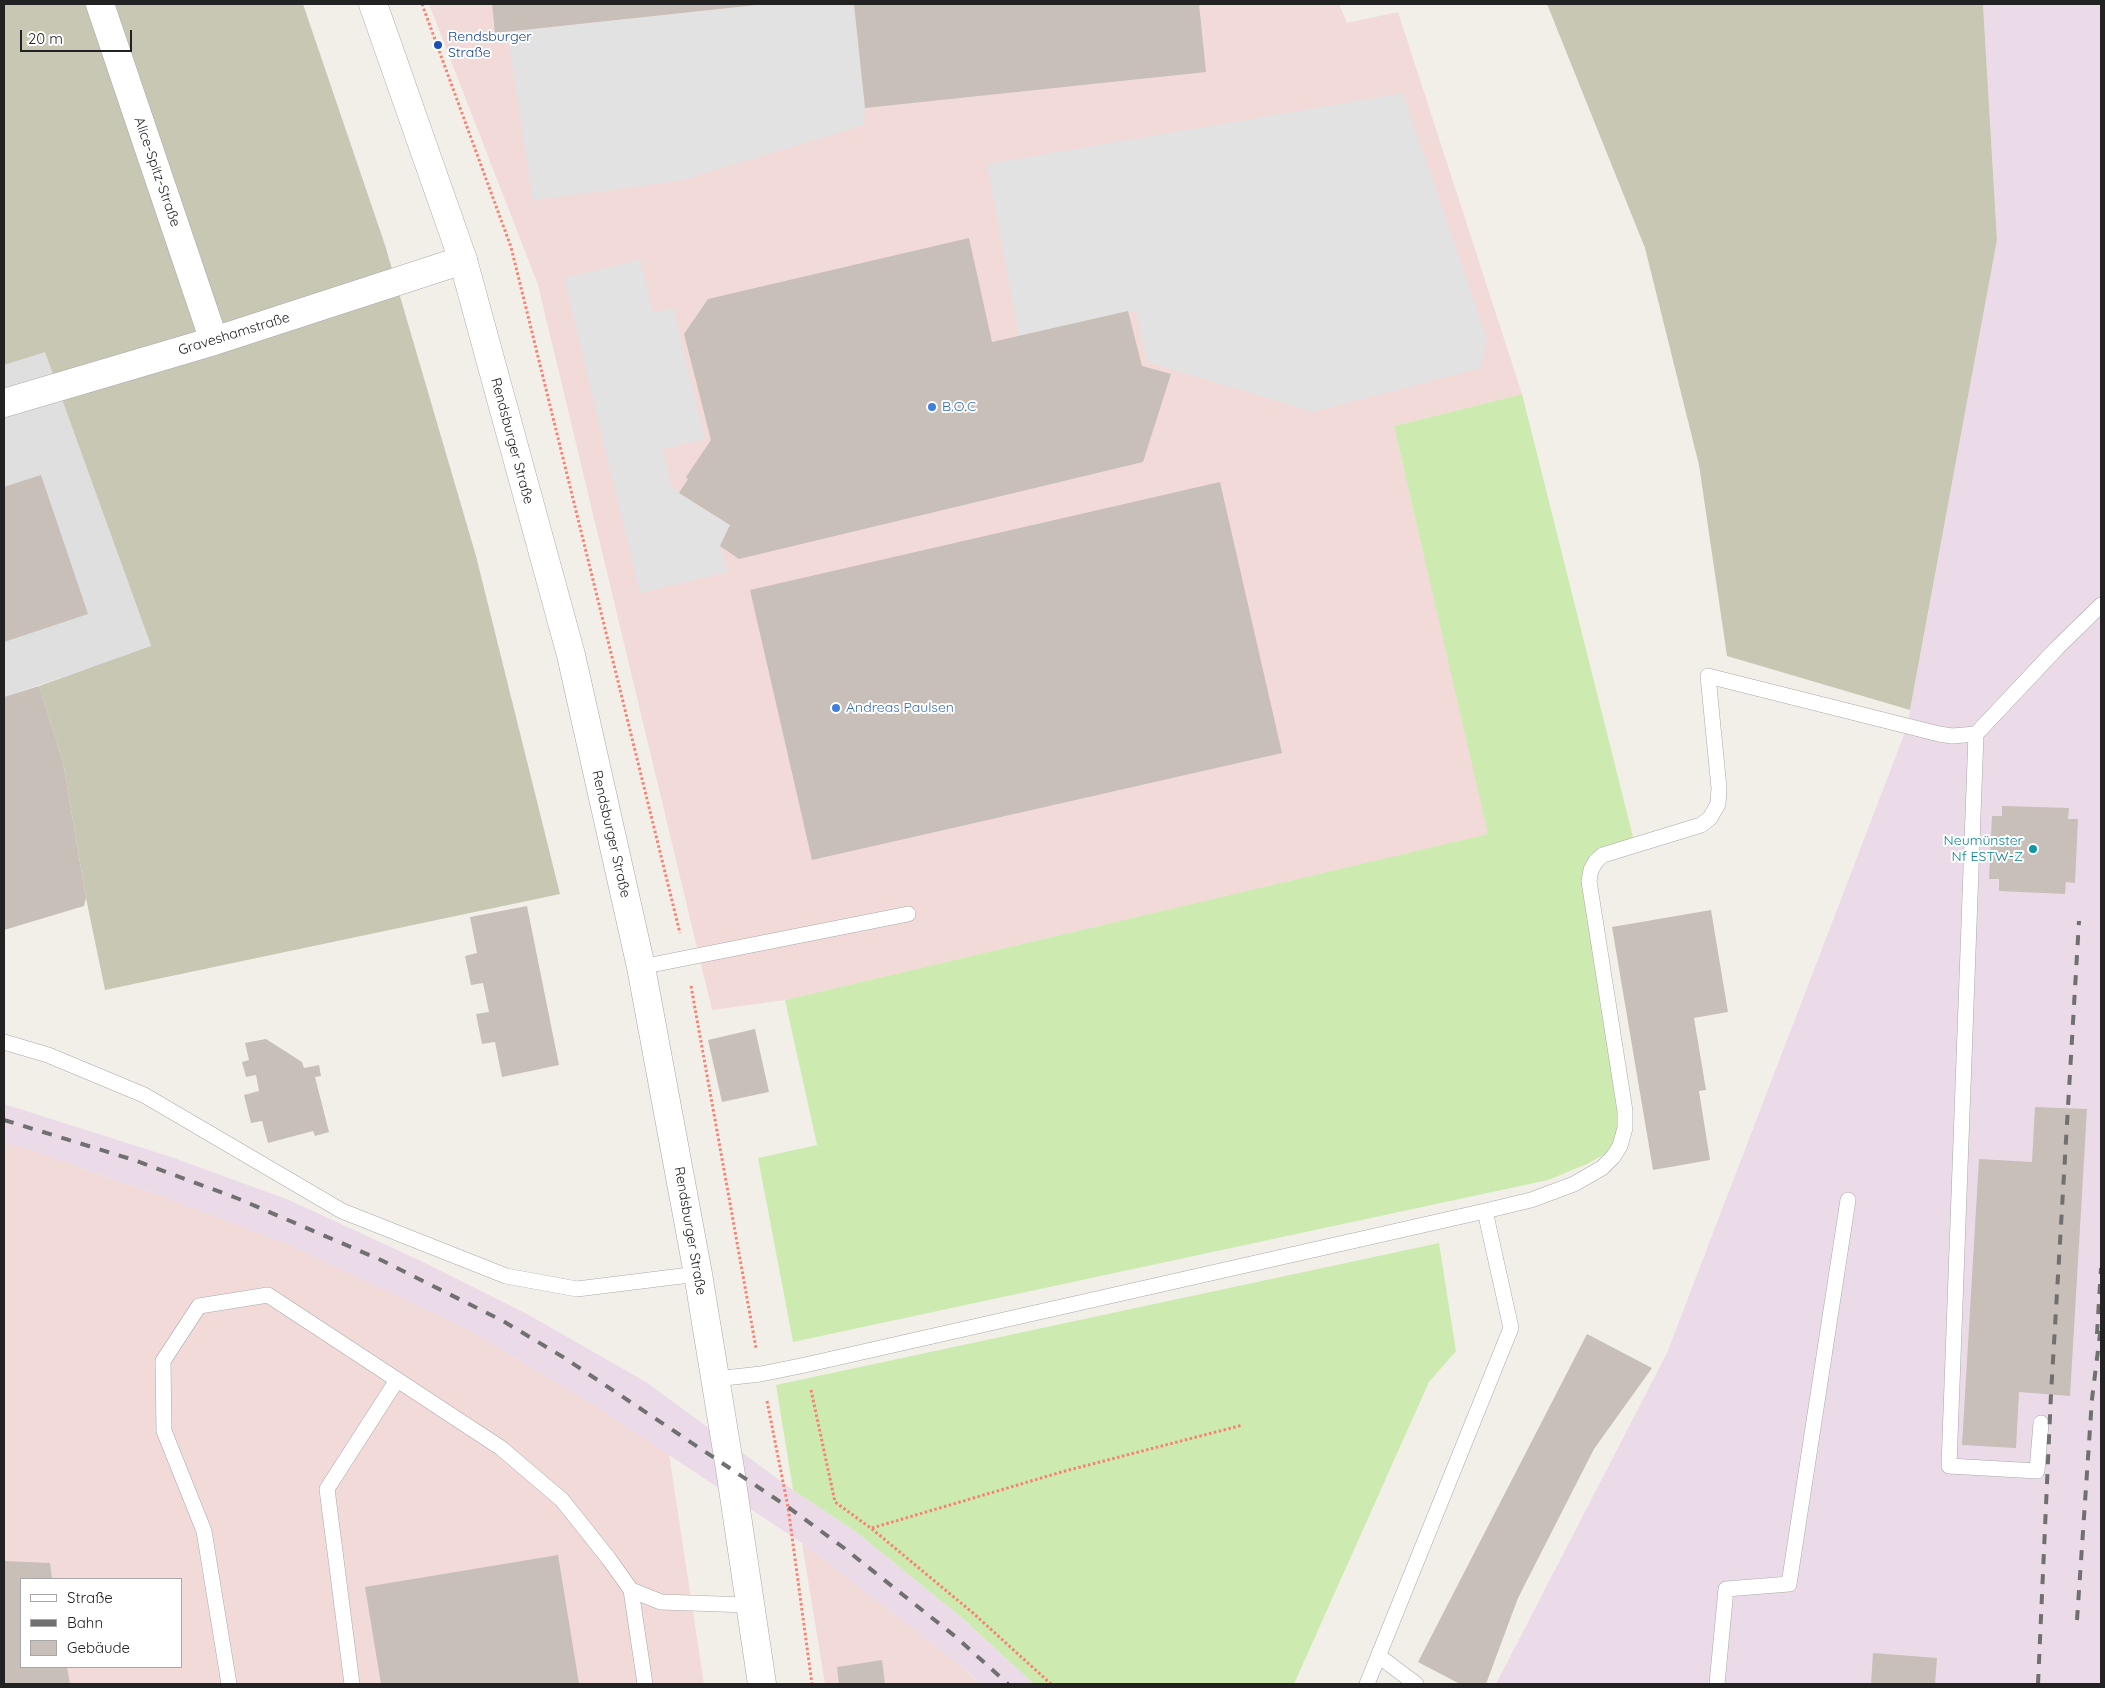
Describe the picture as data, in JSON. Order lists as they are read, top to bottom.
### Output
{
  "streets": {
    "street": ["Alice-Spitz-Straße", "Graveshamstraße", "Rendsburger Straße"]
  },
  "crossings": [
    ["Alice-Spitz-Straße", "Graveshamstraße"],
    ["Graveshamstraße", "Rendsburger Straße"]
  ],
  "places": [
    "Rendsburger Straße",
    "B.O.C",
    "Andreas Paulsen",
    "Neumünster Nf ESTW-Z"
  ],
  "legend": ["Straße", "Bahn", "Gebäude"],
  "scale_bar": "20 m"
}
